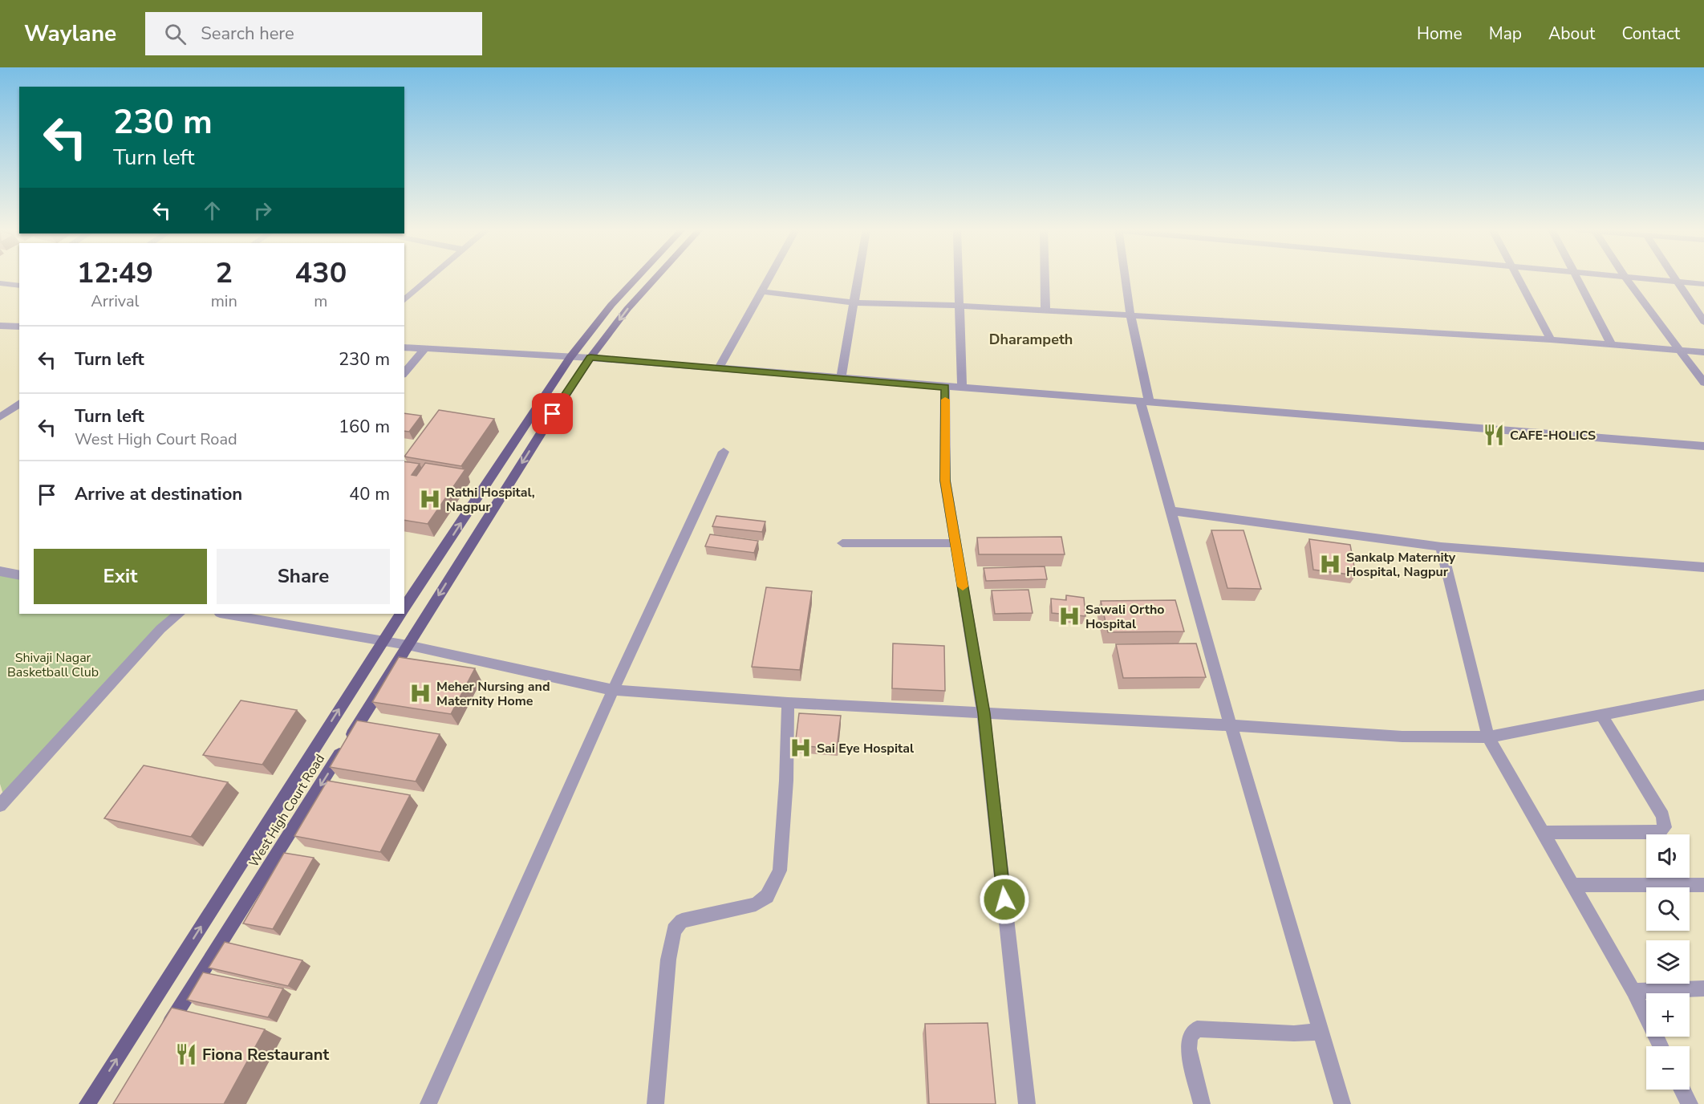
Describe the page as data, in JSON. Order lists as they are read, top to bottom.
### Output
{
  "streets": {
    "main road": ["West High Court Road"]
  },
  "districts": ["Dharampeth"],
  "parks": ["Shivaji Nagar Basketball Club"],
  "places": {
    "restaurant": ["CAFE-HOLICS", "Fiona Restaurant"],
    "hospital": [
      "Rathi Hospital, Nagpur",
      "Sankalp Maternity Hospital, Nagpur",
      "Sawali Ortho Hospital",
      "Meher Nursing and Maternity Home",
      "Sai Eye Hospital"
    ]
  },
  "page": {
    "header": "Waylane",
    "search": "Search here",
    "nav": [
      "Home",
      "Map",
      "About",
      "Contact"
    ],
    "turn": ["230 m", "Turn left"],
    "eta": [
      "12:49",
      "Arrival",
      "2",
      "min",
      "430",
      "m"
    ],
    "list": [
      {
        "name": "Turn left",
        "value": "230 m"
      },
      {
        "name": "Turn left",
        "note": "West High Court Road",
        "value": "160 m"
      },
      {
        "name": "Arrive at destination",
        "value": "40 m"
      }
    ],
    "buttons": ["Exit", "Share"],
    "map_buttons": ["+", "−"]
  }
}
